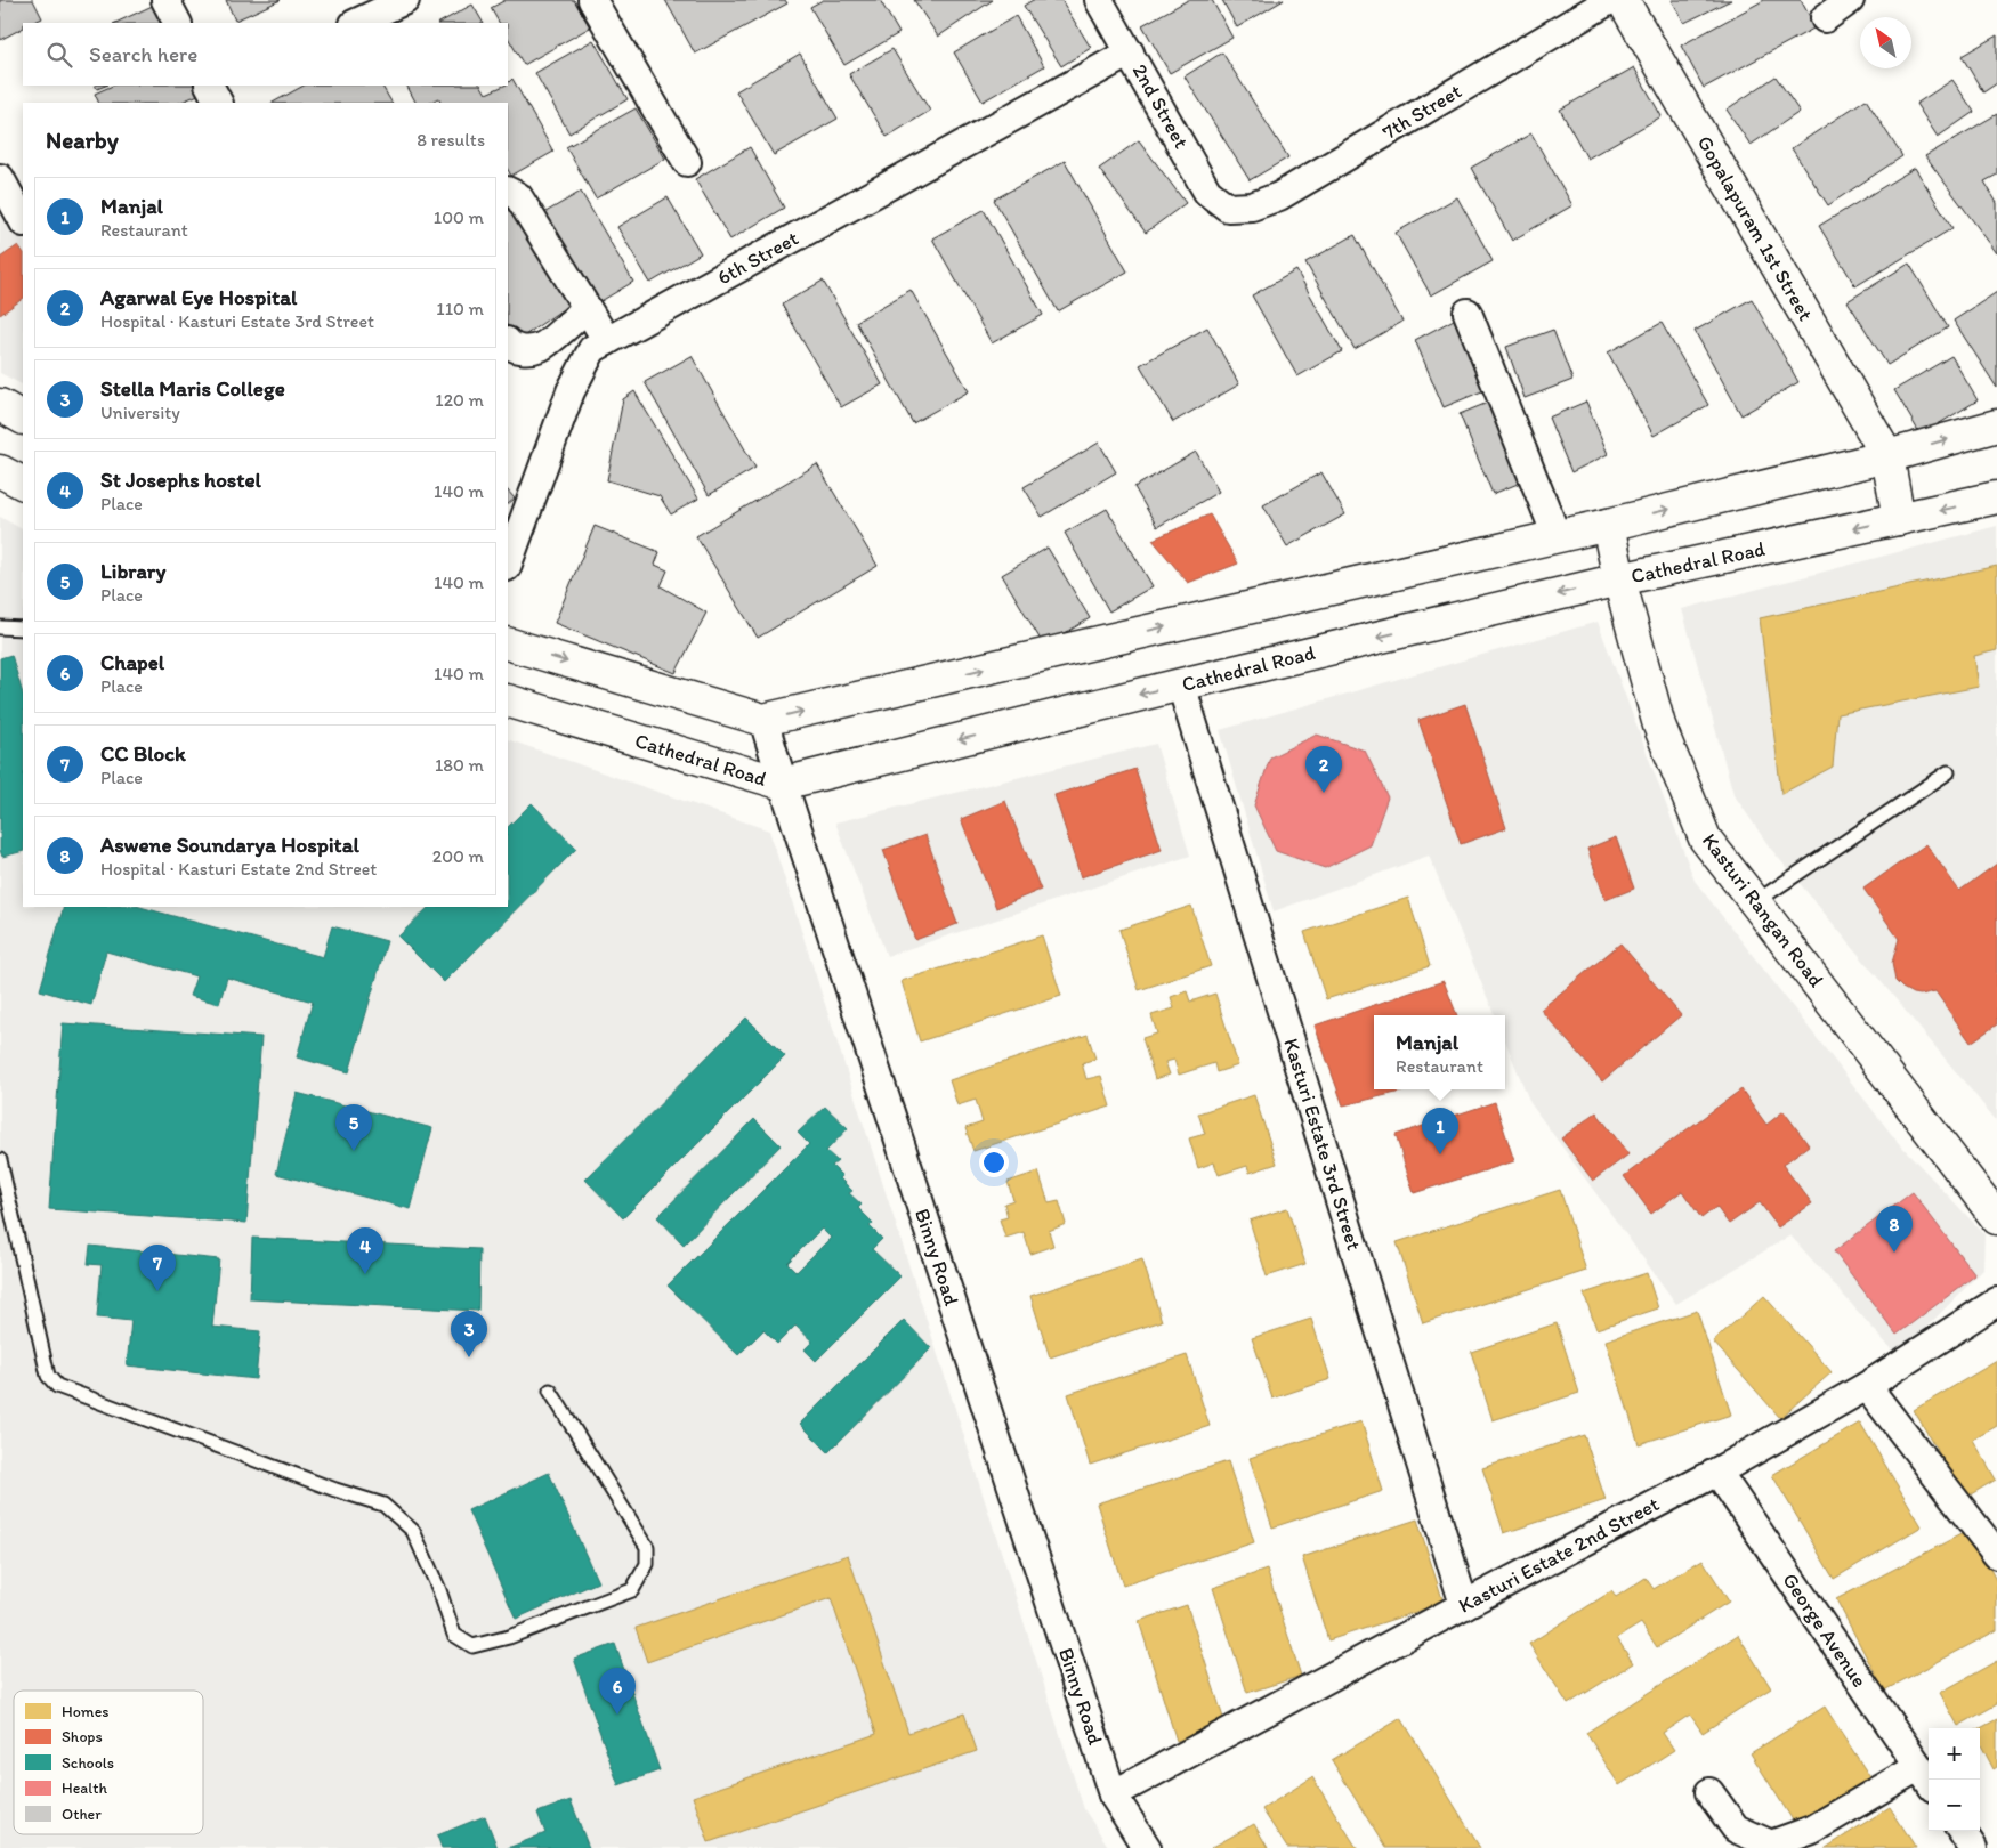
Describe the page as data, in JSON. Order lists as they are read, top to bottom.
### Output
{
  "streets": {
    "main road": ["Gopalapuram 1st Street", "Cathedral Road", "Kasturi Rangan Road"],
    "street": [
      "2nd Street",
      "7th Street",
      "6th Street",
      "Kasturi Estate 3rd Street",
      "Binny Road",
      "Kasturi Estate 2nd Street",
      "George Avenue"
    ]
  },
  "crossings": [
    ["2nd Street", "7th Street"],
    ["2nd Street", "6th Street"],
    ["Gopalapuram 1st Street", "Cathedral Road"],
    ["Cathedral Road", "Kasturi Rangan Road"],
    ["Cathedral Road", "Kasturi Estate 3rd Street"],
    ["Cathedral Road", "Binny Road"],
    ["Kasturi Estate 3rd Street", "Kasturi Estate 2nd Street"],
    ["Binny Road", "Kasturi Estate 2nd Street"],
    ["Kasturi Estate 2nd Street", "George Avenue"]
  ],
  "legend": [
    "Homes",
    "Shops",
    "Schools",
    "Health",
    "Other"
  ],
  "north": "top left",
  "page": {
    "search": "Search here",
    "heading": ["Nearby", "8 results"],
    "list": [
      {
        "mark": "1",
        "name": "Manjal",
        "note": "Restaurant",
        "value": "100 m"
      },
      {
        "mark": "2",
        "name": "Agarwal Eye Hospital",
        "note": "Hospital · Kasturi Estate 3rd Street",
        "value": "110 m"
      },
      {
        "mark": "3",
        "name": "Stella Maris College",
        "note": "University",
        "value": "120 m"
      },
      {
        "mark": "4",
        "name": "St Josephs hostel",
        "note": "Place",
        "value": "140 m"
      },
      {
        "mark": "5",
        "name": "Library",
        "note": "Place",
        "value": "140 m"
      },
      {
        "mark": "6",
        "name": "Chapel",
        "note": "Place",
        "value": "140 m"
      },
      {
        "mark": "7",
        "name": "CC Block",
        "note": "Place",
        "value": "180 m"
      },
      {
        "mark": "8",
        "name": "Aswene Soundarya Hospital",
        "note": "Hospital · Kasturi Estate 2nd Street",
        "value": "200 m"
      }
    ],
    "pins": [
      "2",
      "5",
      "1",
      "8",
      "4",
      "7",
      "3",
      "6"
    ],
    "popup": ["Manjal", "Restaurant"],
    "map_buttons": ["+", "−"]
  }
}
